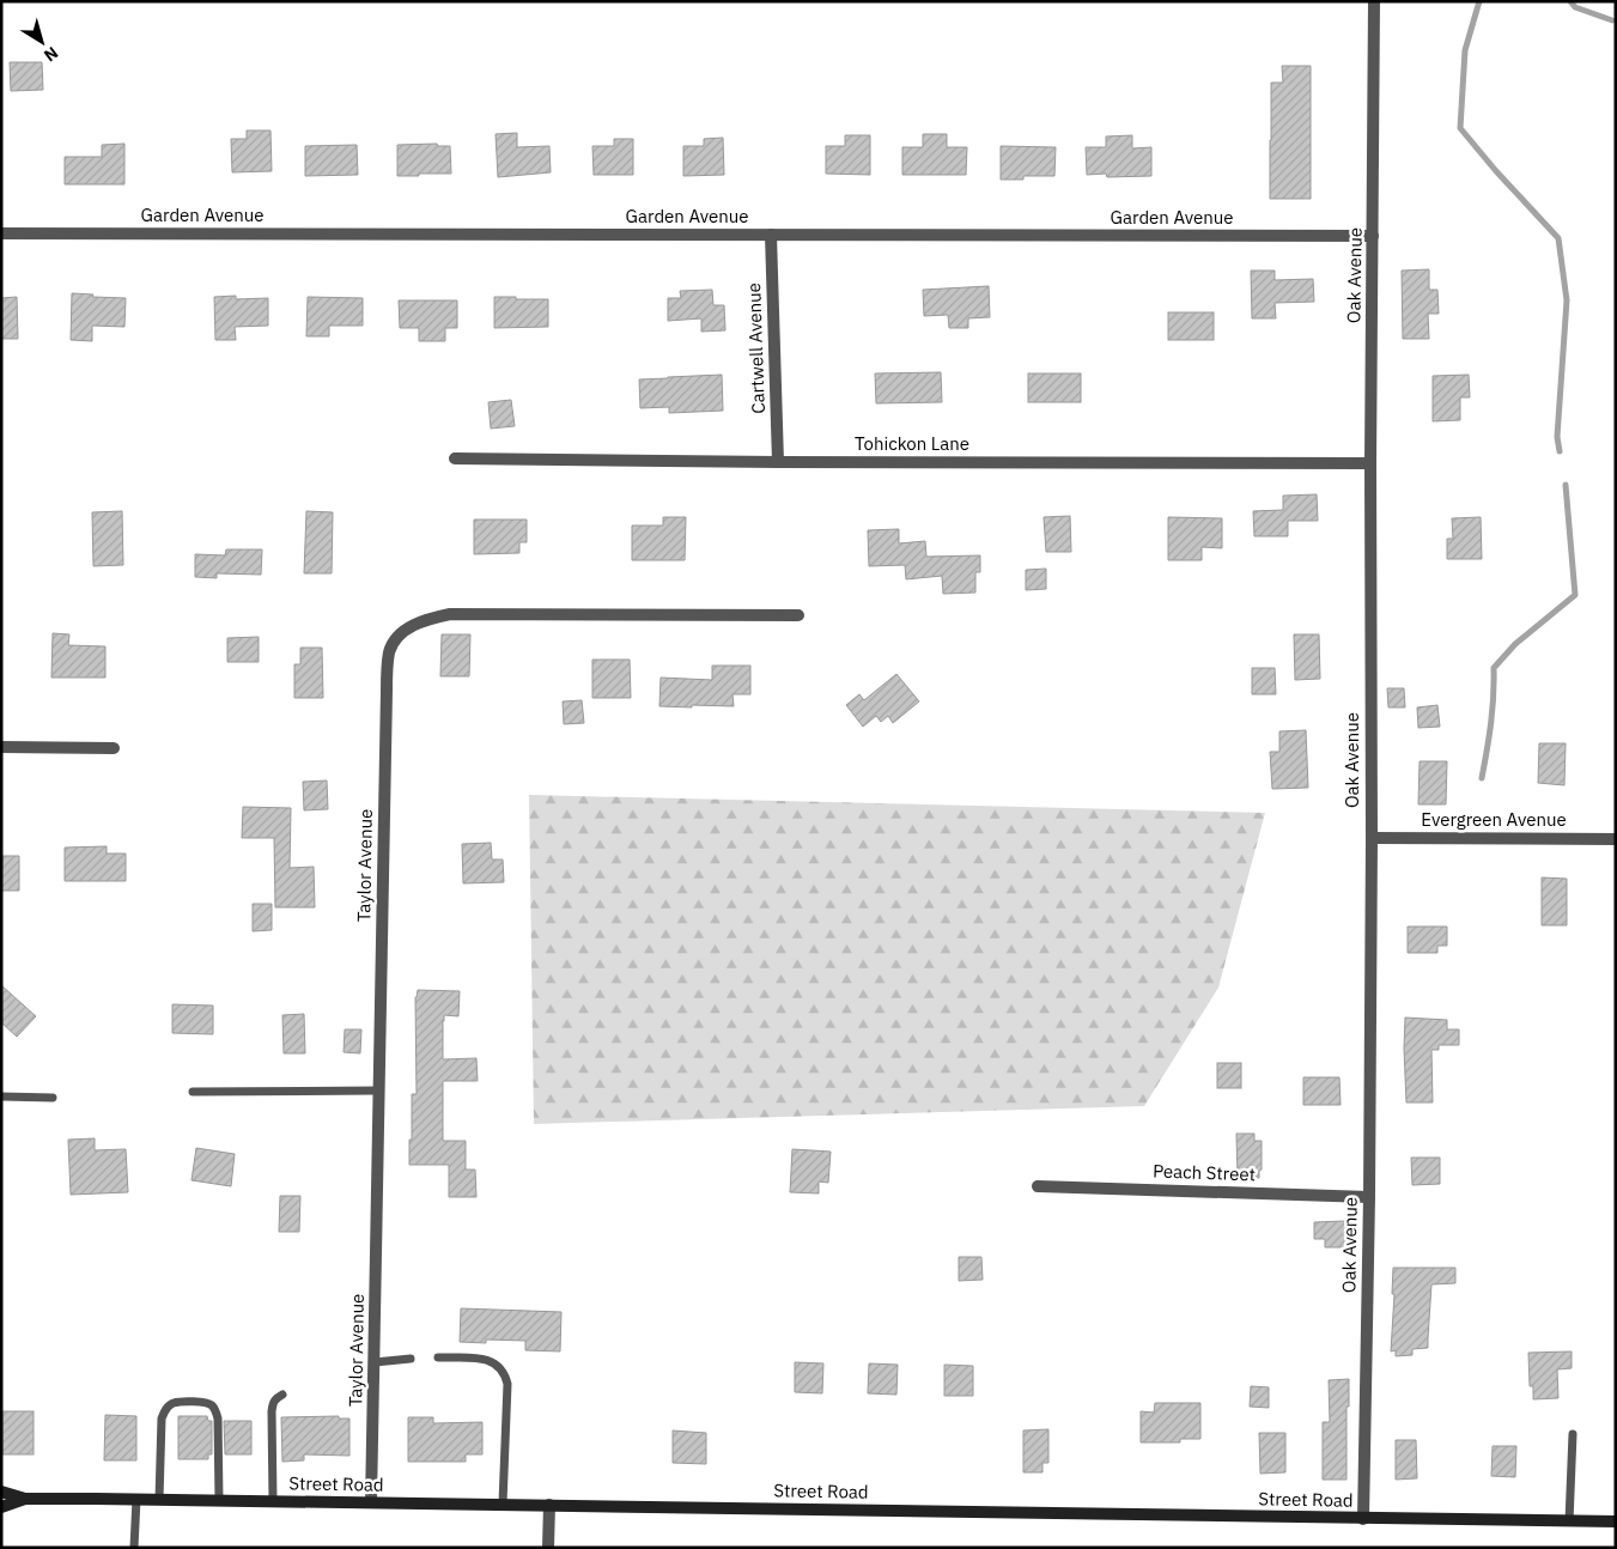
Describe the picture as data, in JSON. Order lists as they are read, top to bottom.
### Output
{
  "streets": {
    "main road": ["Street Road"],
    "street": [
      "Garden Avenue",
      "Oak Avenue",
      "Cartwell Avenue",
      "Tohickon Lane",
      "Evergreen Avenue",
      "Taylor Avenue",
      "Peach Street"
    ]
  },
  "crossings": [
    ["Garden Avenue", "Oak Avenue"],
    ["Garden Avenue", "Cartwell Avenue"],
    ["Oak Avenue", "Tohickon Lane"],
    ["Oak Avenue", "Evergreen Avenue"],
    ["Oak Avenue", "Peach Street"],
    ["Oak Avenue", "Street Road"],
    ["Cartwell Avenue", "Tohickon Lane"],
    ["Taylor Avenue", "Street Road"]
  ],
  "north": "bottom right"
}
